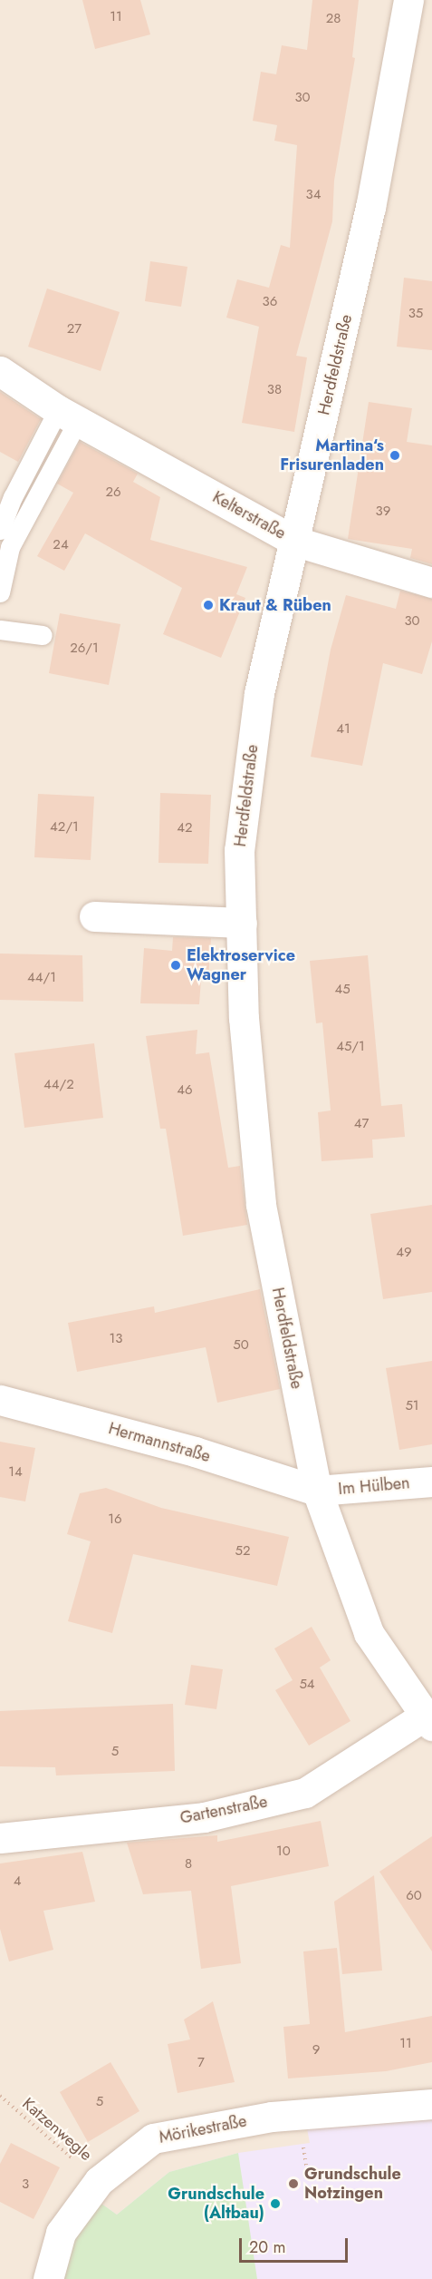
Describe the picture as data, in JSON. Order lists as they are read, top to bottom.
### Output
{
  "streets": {
    "street": [
      "Herdfeldstraße",
      "Kelterstraße",
      "Hermannstraße",
      "Im Hülben",
      "Gartenstraße",
      "Mörikestraße"
    ],
    "path": ["Katzenwegle"]
  },
  "crossings": [
    ["Herdfeldstraße", "Kelterstraße"],
    ["Herdfeldstraße", "Hermannstraße"],
    ["Herdfeldstraße", "Im Hülben"],
    ["Herdfeldstraße", "Gartenstraße"],
    ["Hermannstraße", "Im Hülben"],
    ["Katzenwegle", "Mörikestraße"]
  ],
  "places": [
    "Martina‘s Frisurenladen",
    "Kraut & Rüben",
    "Elektroservice Wagner",
    "Grundschule Notzingen",
    "Grundschule (Altbau)"
  ],
  "house_numbers": [
    "11",
    "28",
    "30",
    "34",
    "36",
    "35",
    "27",
    "38",
    "26",
    "39",
    "24",
    "30",
    "26/1",
    "41",
    "42/1",
    "42",
    "44/1",
    "45",
    "45/1",
    "44/2",
    "46",
    "47",
    "49",
    "13",
    "50",
    "51",
    "14",
    "16",
    "52",
    "54",
    "5",
    "10",
    "8",
    "4",
    "60",
    "11",
    "9",
    "7",
    "5",
    "3"
  ],
  "scale_bar": "20 m"
}
